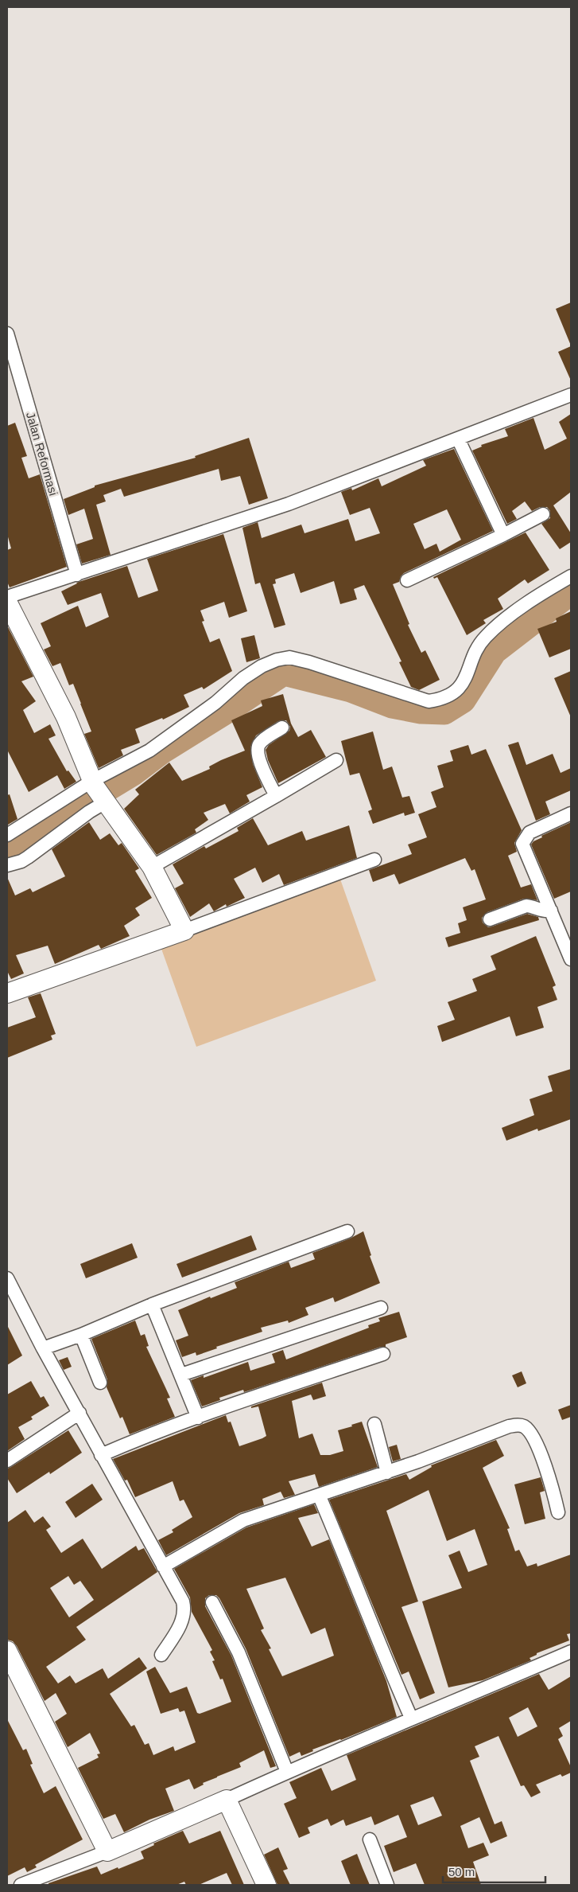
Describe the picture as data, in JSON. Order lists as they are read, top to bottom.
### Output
{
  "streets": {
    "street": ["Jalan Reformasi"]
  },
  "scale_bar": "50 m"
}
